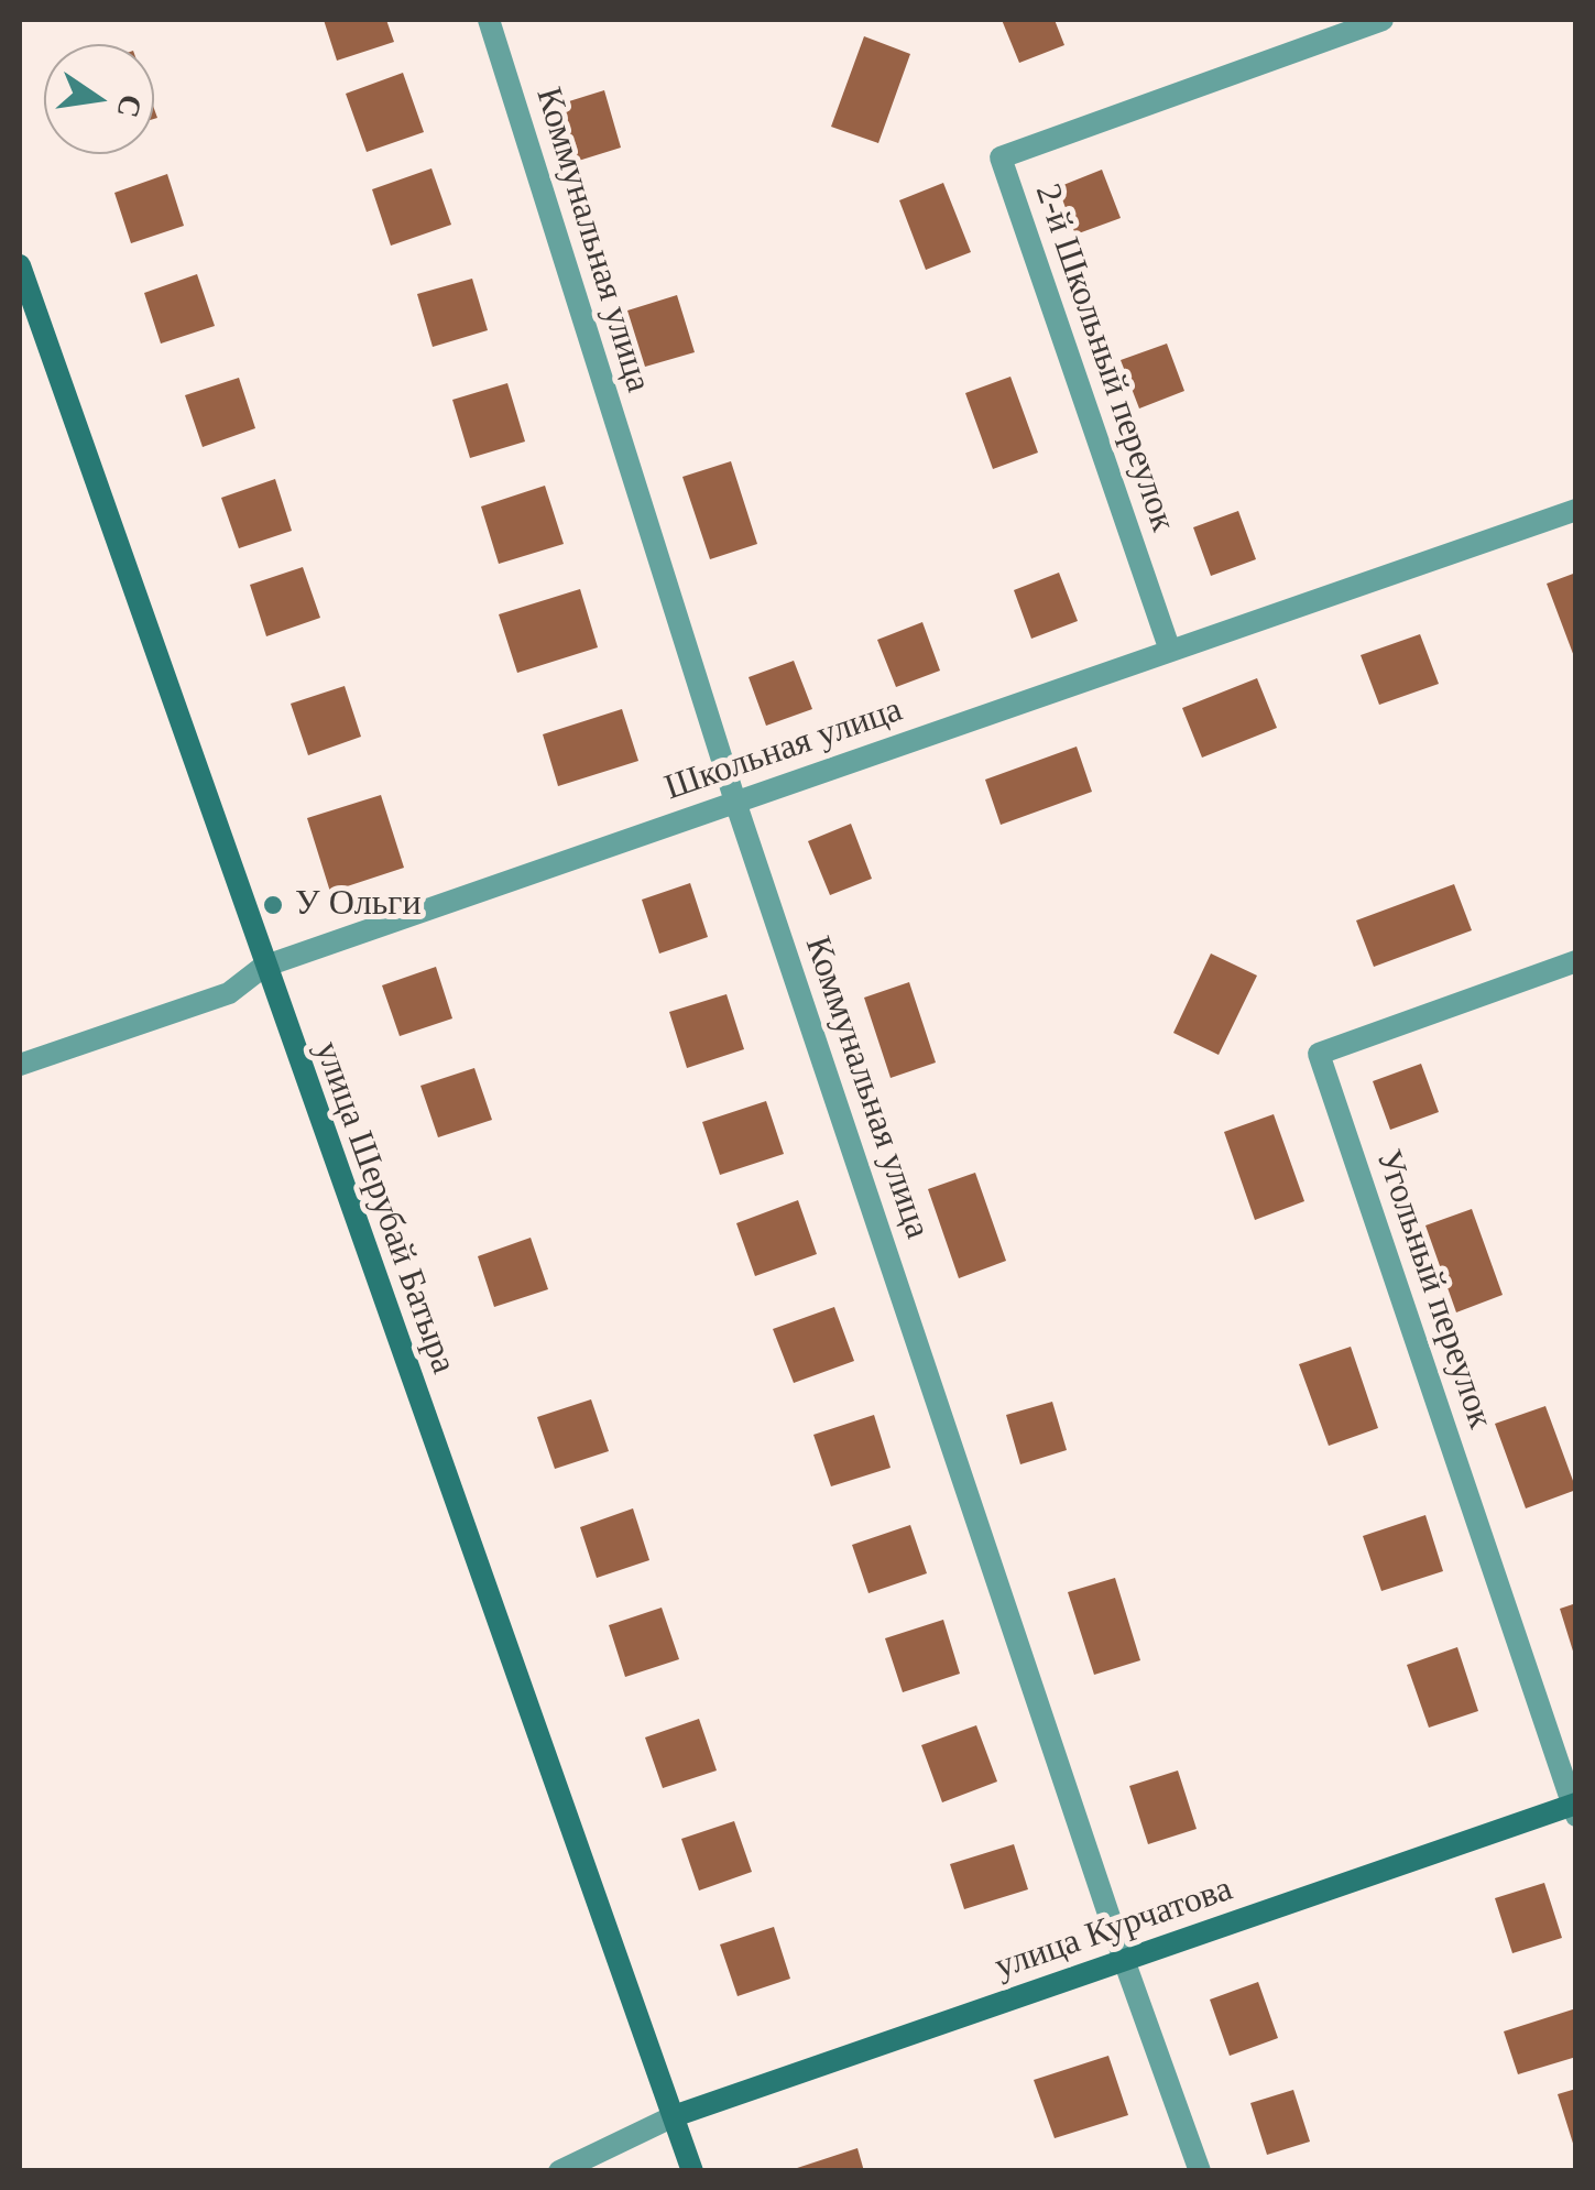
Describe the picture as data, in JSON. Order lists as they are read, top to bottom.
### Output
{
  "streets": {
    "street": [
      "Коммунальная улица",
      "2-й Школьный переулок",
      "Школьная улица",
      "улица Шерубай Батыра",
      "Угольный переулок",
      "улица Курчатова"
    ]
  },
  "crossings": [
    ["Коммунальная улица", "Школьная улица"],
    ["Коммунальная улица", "улица Курчатова"],
    ["2-й Школьный переулок", "Школьная улица"],
    ["Школьная улица", "улица Шерубай Батыра"],
    ["улица Шерубай Батыра", "улица Курчатова"],
    ["Угольный переулок", "улица Курчатова"]
  ],
  "places": ["У Ольги"],
  "north": "right"
}
